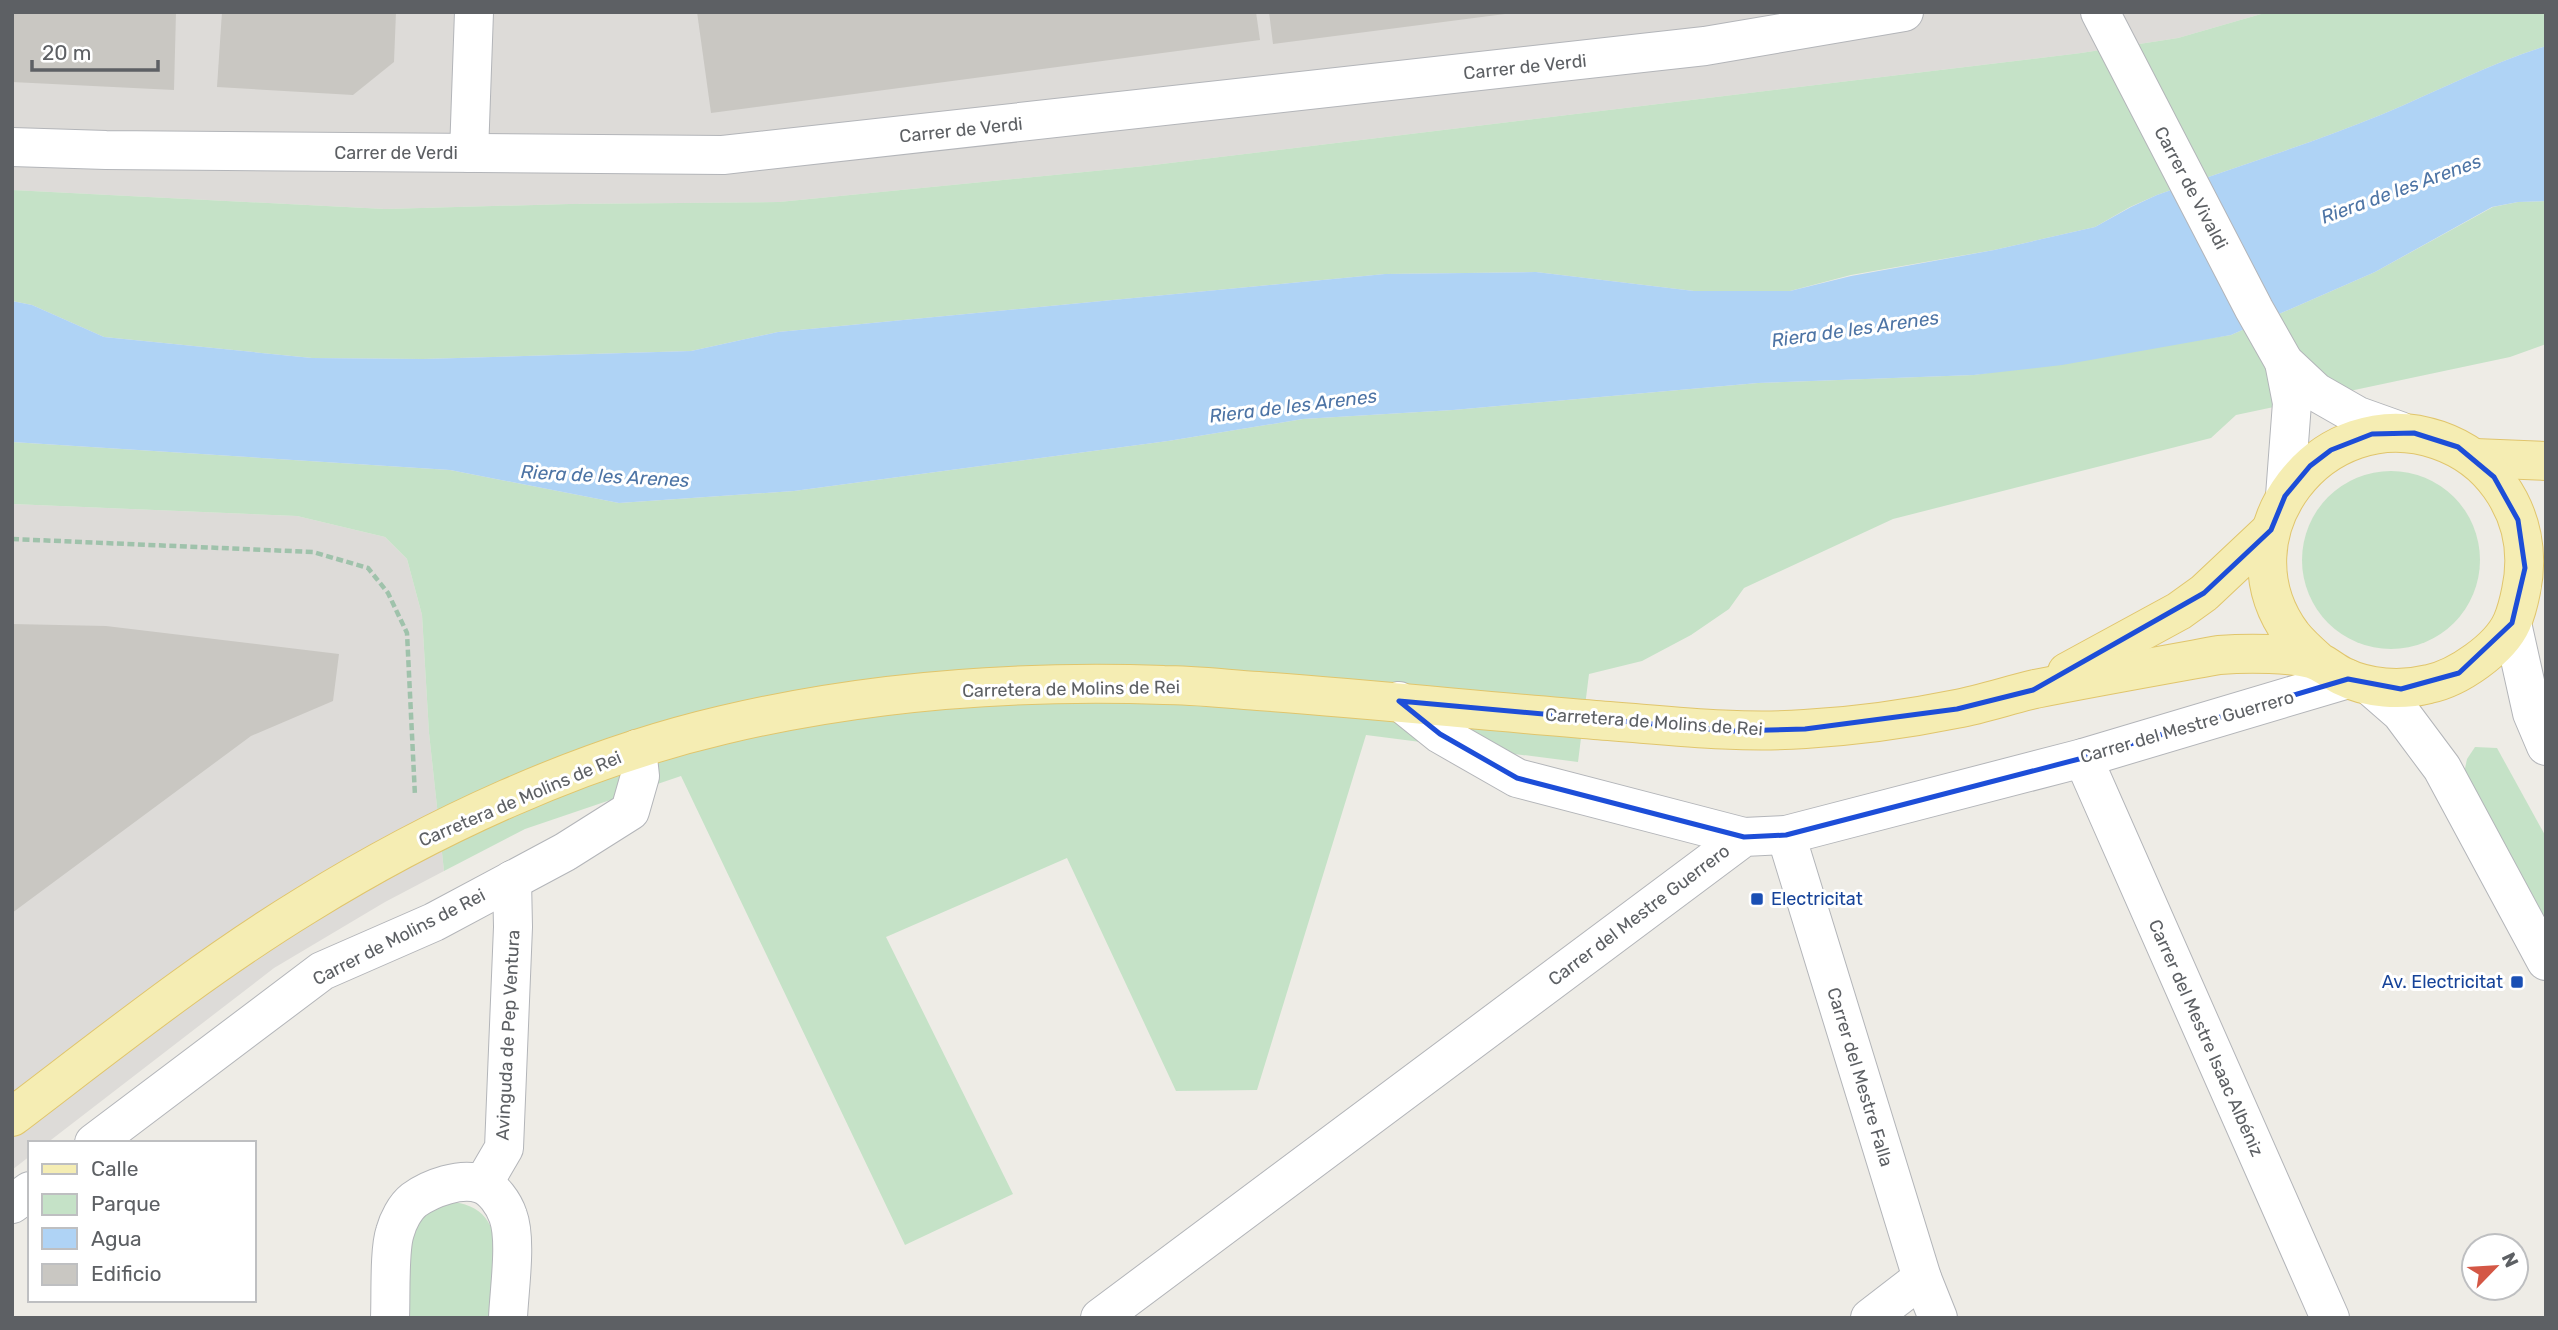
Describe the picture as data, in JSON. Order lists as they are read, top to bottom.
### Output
{
  "streets": {
    "main road": ["Carretera de Molins de Rei"],
    "street": [
      "Carrer de Verdi",
      "Carrer de Vivaldi",
      "Carrer del Mestre Guerrero",
      "Carrer de Molins de Rei",
      "Avinguda de Pep Ventura",
      "Carrer del Mestre Isaac Albéniz",
      "Carrer del Mestre Falla"
    ]
  },
  "crossings": [
    ["Carrer de Vivaldi", "Carretera de Molins de Rei"],
    ["Carretera de Molins de Rei", "Carrer del Mestre Guerrero"],
    ["Carretera de Molins de Rei", "Carrer de Molins de Rei"],
    ["Carrer del Mestre Guerrero", "Carrer del Mestre Isaac Albéniz"],
    ["Carrer del Mestre Guerrero", "Carrer del Mestre Falla"],
    ["Carrer de Molins de Rei", "Avinguda de Pep Ventura"]
  ],
  "water": ["Riera de les Arenes"],
  "places": {
    "transit": ["Electricitat", "Av. Electricitat"]
  },
  "legend": [
    "Calle",
    "Parque",
    "Agua",
    "Edificio"
  ],
  "scale_bar": "20 m",
  "north": "top right"
}
